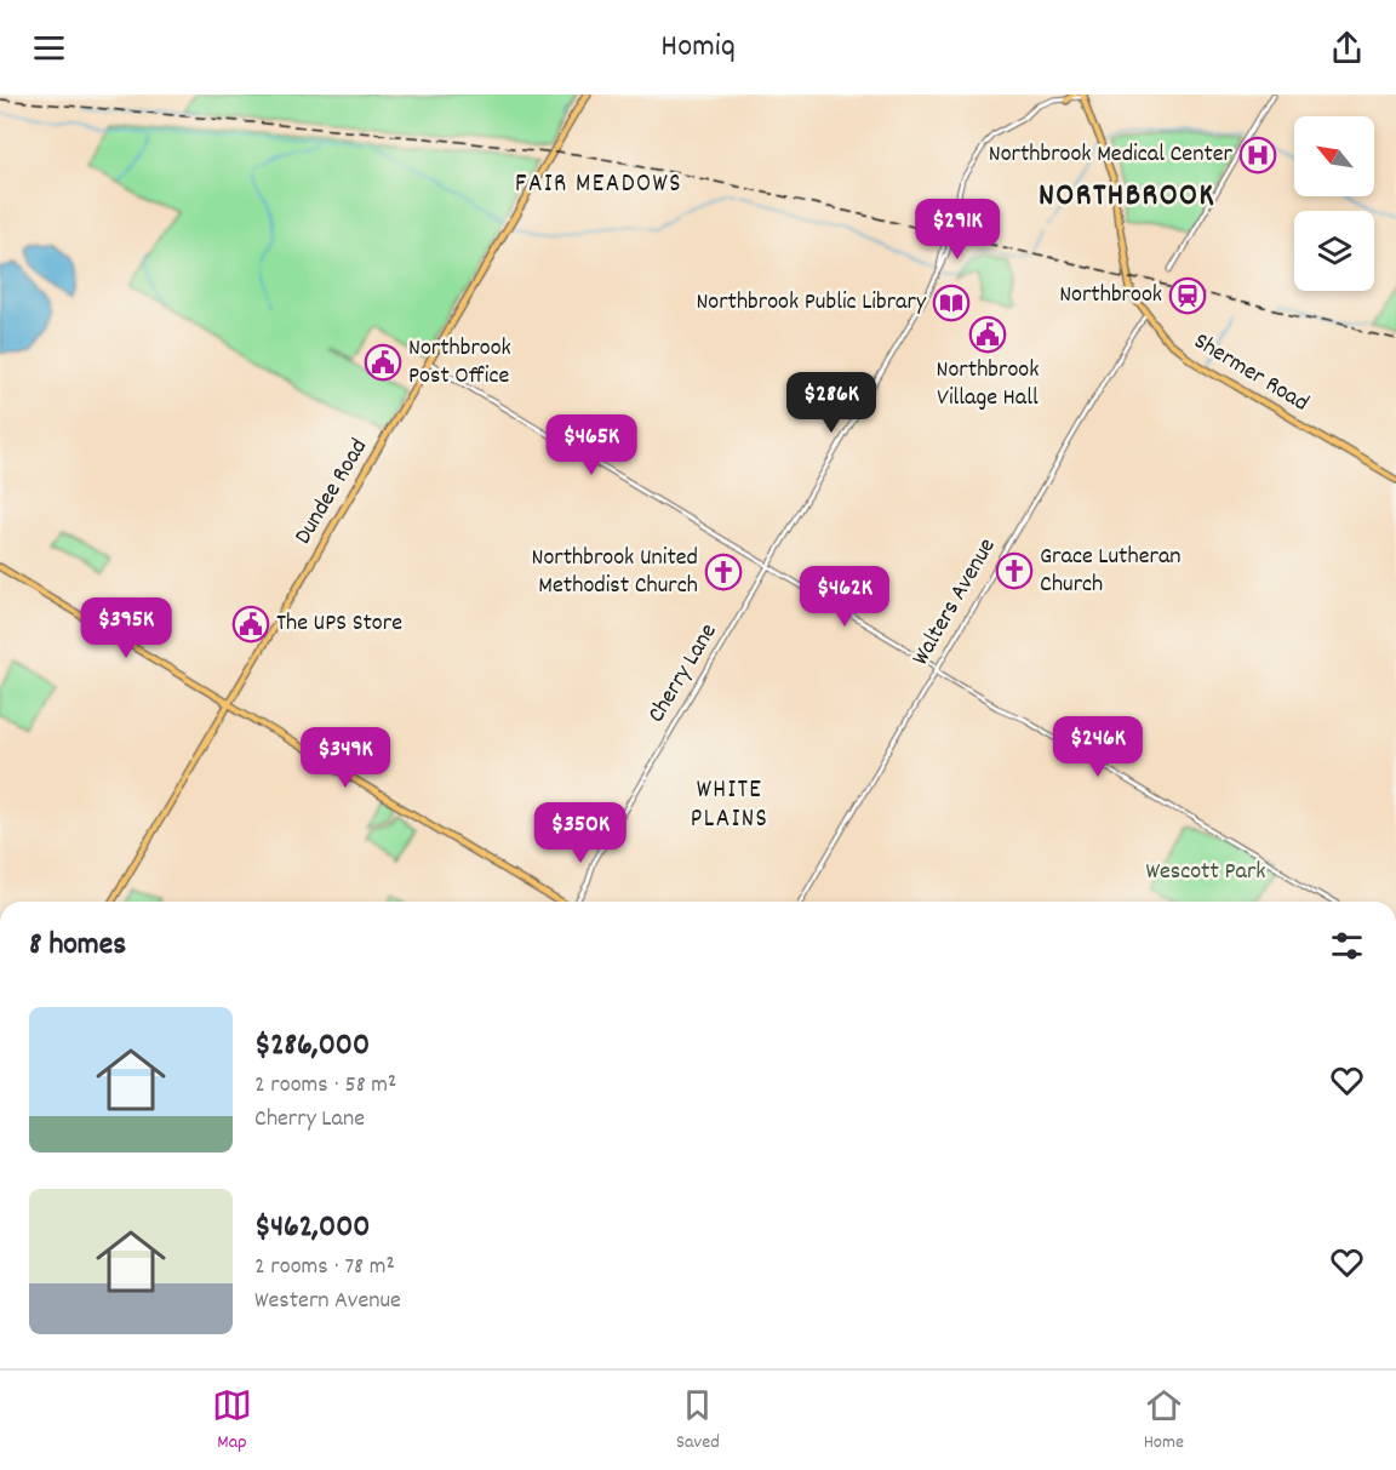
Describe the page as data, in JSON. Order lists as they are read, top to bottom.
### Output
{
  "streets": {
    "main road": ["Shermer Road", "Dundee Road"],
    "street": ["Walters Avenue", "Cherry Lane"]
  },
  "crossings": [
    ["Shermer Road", "Walters Avenue"]
  ],
  "districts": ["FAIR MEADOWS", "NORTHBROOK", "WHITE PLAINS"],
  "parks": ["Wescott Park"],
  "places": {
    "hospital": ["Northbrook Medical Center"],
    "station": ["Northbrook"],
    "library": ["Northbrook Public Library"],
    "public building": ["Northbrook Village Hall", "Northbrook Post Office", "The UPS Store"],
    "church": ["Grace Lutheran Church", "Northbrook United Methodist Church"]
  },
  "north": "top left",
  "page": {
    "header": "Homiq",
    "price": [
      "$291K",
      "$286K",
      "$465K",
      "$462K",
      "$395K",
      "$246K",
      "$349K",
      "$350K"
    ],
    "heading": "8 homes",
    "list": [
      {
        "name": "$286,000",
        "note": "2 rooms · 58 m² · Cherry Lane"
      },
      {
        "name": "$462,000",
        "note": "2 rooms · 78 m² · Western Avenue"
      }
    ],
    "tabs": ["Map", "Saved", "Home"]
  }
}
